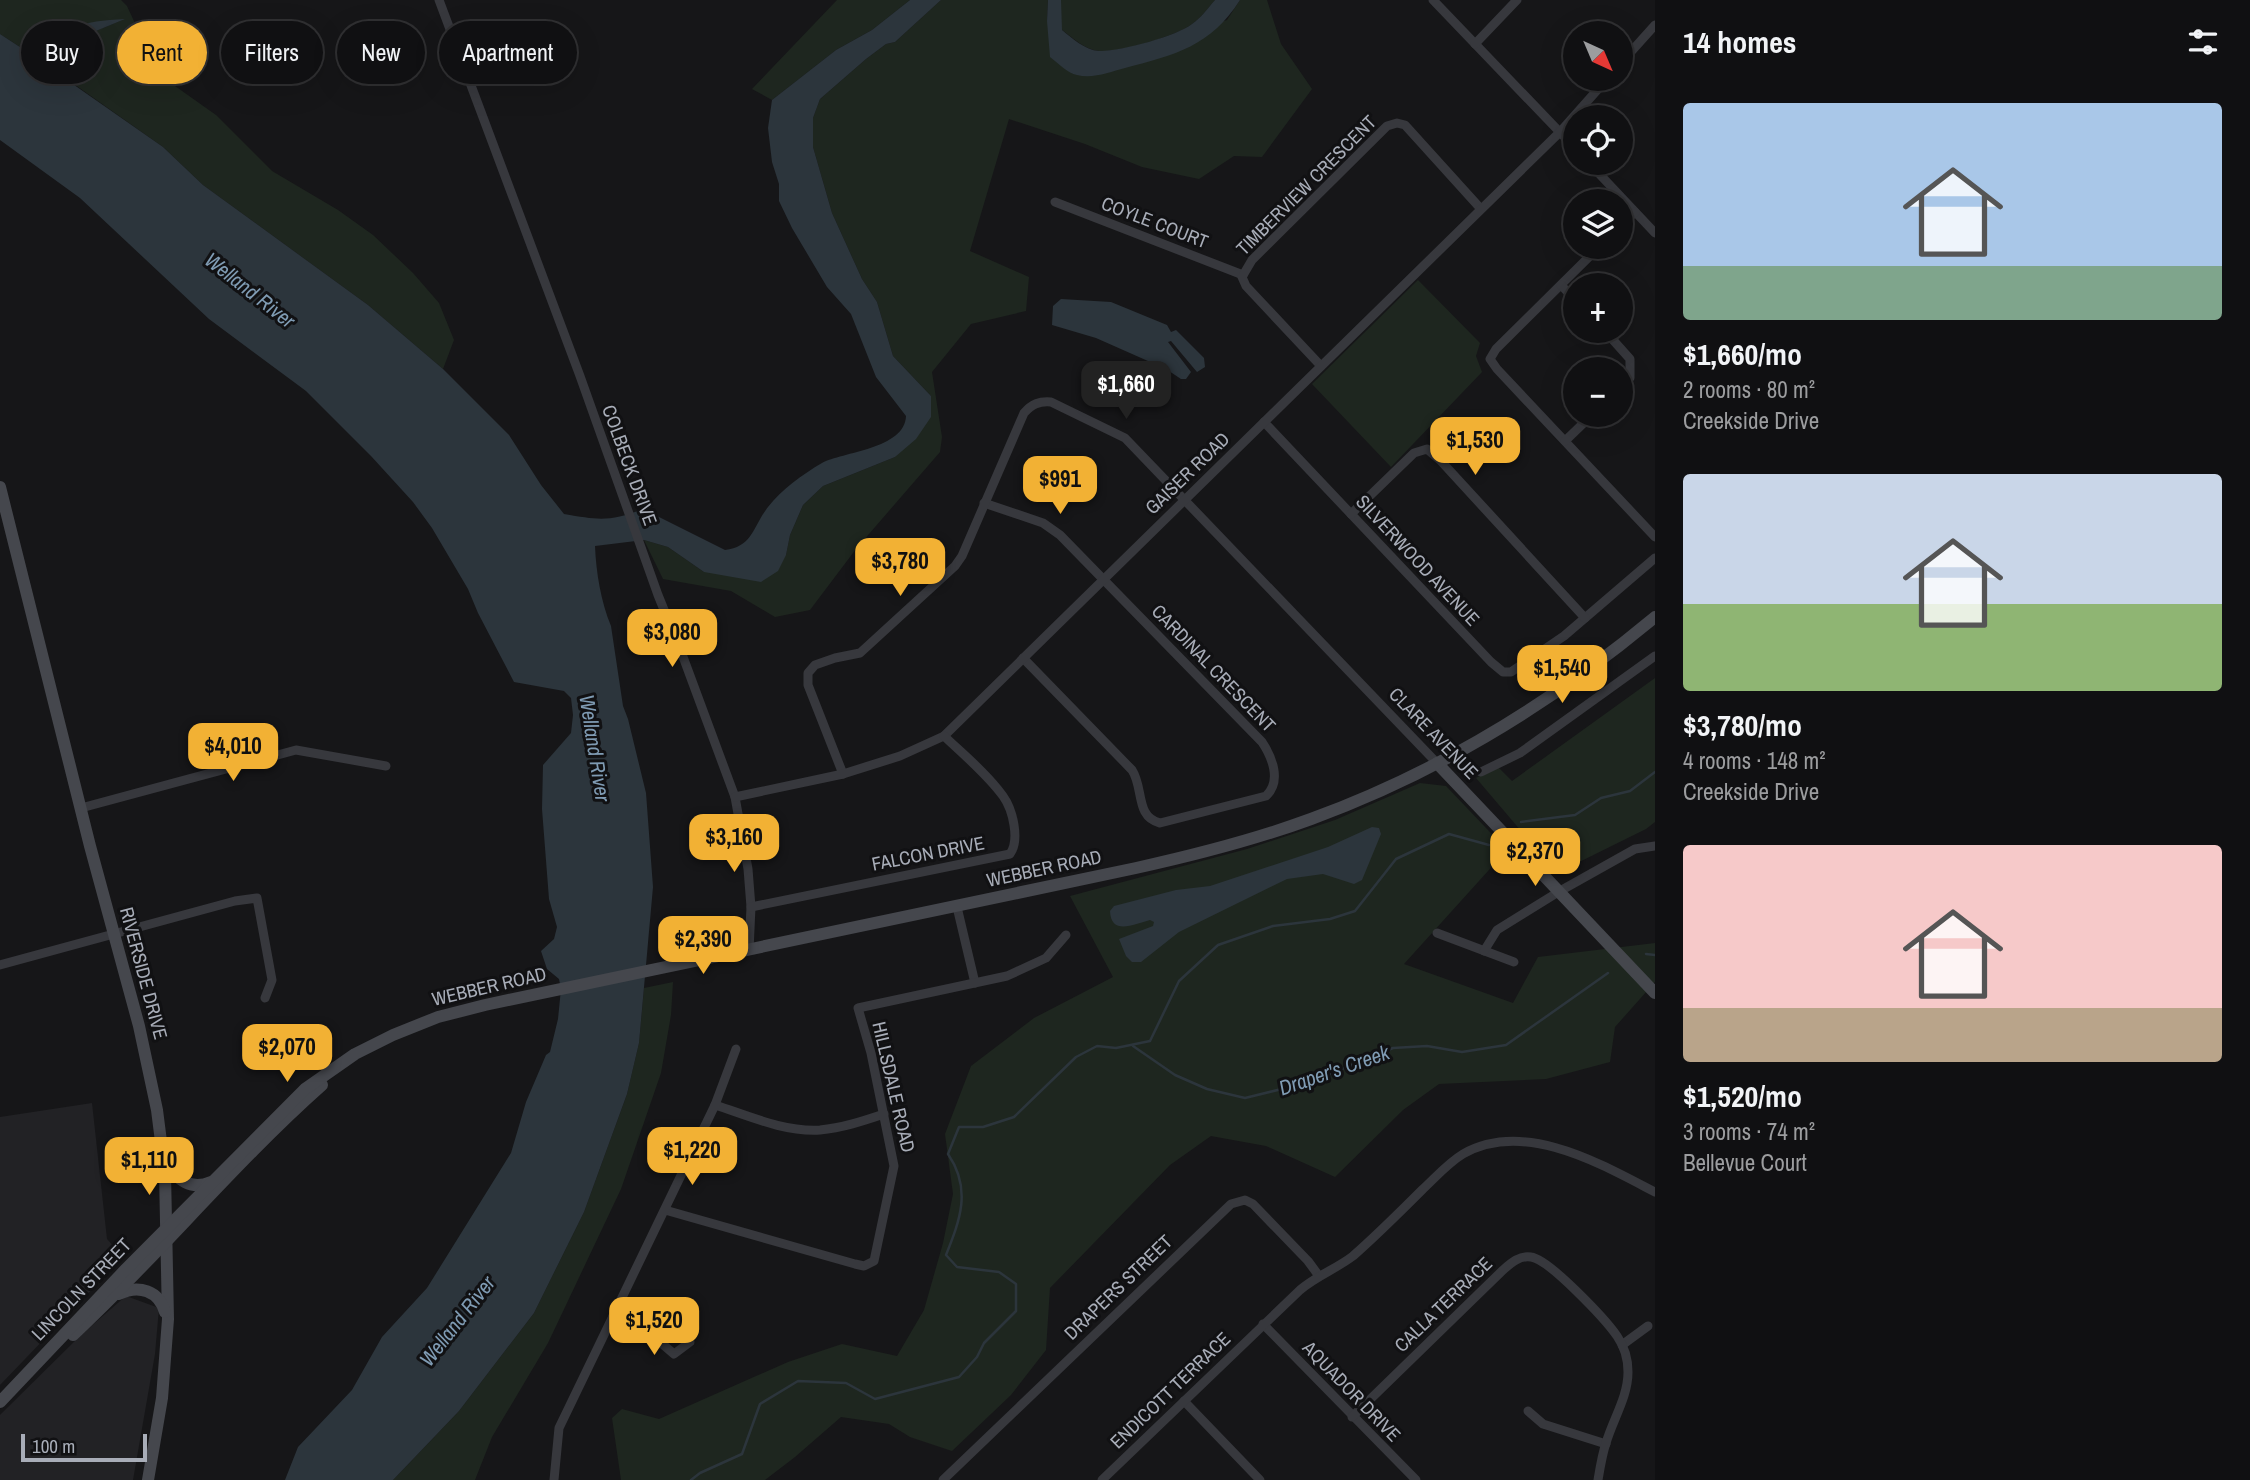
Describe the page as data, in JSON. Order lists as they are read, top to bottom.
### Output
{
  "streets": {
    "main road": [
      "CLARE AVENUE",
      "WEBBER ROAD",
      "RIVERSIDE DRIVE",
      "LINCOLN STREET"
    ],
    "street": [
      "TIMBERVIEW CRESCENT",
      "COYLE COURT",
      "COLBECK DRIVE",
      "GAISER ROAD",
      "SILVERWOOD AVENUE",
      "CARDINAL CRESCENT",
      "FALCON DRIVE",
      "HILLSDALE ROAD",
      "DRAPERS STREET",
      "CALLA TERRACE",
      "ENDICOTT TERRACE",
      "AQUADOR DRIVE"
    ]
  },
  "crossings": [
    ["TIMBERVIEW CRESCENT", "COYLE COURT"],
    ["TIMBERVIEW CRESCENT", "GAISER ROAD"],
    ["COLBECK DRIVE", "GAISER ROAD"],
    ["COLBECK DRIVE", "FALCON DRIVE"],
    ["COLBECK DRIVE", "WEBBER ROAD"],
    ["GAISER ROAD", "SILVERWOOD AVENUE"],
    ["GAISER ROAD", "CARDINAL CRESCENT"],
    ["GAISER ROAD", "CLARE AVENUE"],
    ["GAISER ROAD", "FALCON DRIVE"],
    ["CLARE AVENUE", "WEBBER ROAD"],
    ["WEBBER ROAD", "RIVERSIDE DRIVE"],
    ["WEBBER ROAD", "LINCOLN STREET"],
    ["RIVERSIDE DRIVE", "LINCOLN STREET"],
    ["DRAPERS STREET", "ENDICOTT TERRACE"],
    ["CALLA TERRACE", "AQUADOR DRIVE"],
    ["ENDICOTT TERRACE", "AQUADOR DRIVE"]
  ],
  "water": ["Welland River", "Draper's Creek"],
  "scale_bar": "100 m",
  "north": "bottom right",
  "page": {
    "heading": "14 homes",
    "map_buttons": ["+", "−"],
    "chip": [
      "Buy",
      "Rent",
      "Filters",
      "New",
      "Apartment"
    ],
    "list": [
      {
        "name": "$1,660/mo",
        "note": "2 rooms · 80 m² · Creekside Drive"
      },
      {
        "name": "$3,780/mo",
        "note": "4 rooms · 148 m² · Creekside Drive"
      },
      {
        "name": "$1,520/mo",
        "note": "3 rooms · 74 m² · Bellevue Court"
      }
    ],
    "price": [
      "$1,660",
      "$1,530",
      "$991",
      "$3,780",
      "$3,080",
      "$1,540",
      "$4,010",
      "$3,160",
      "$2,370",
      "$2,390",
      "$2,070",
      "$1,220",
      "$1,110",
      "$1,520"
    ],
    "scale": "100 m"
  }
}
